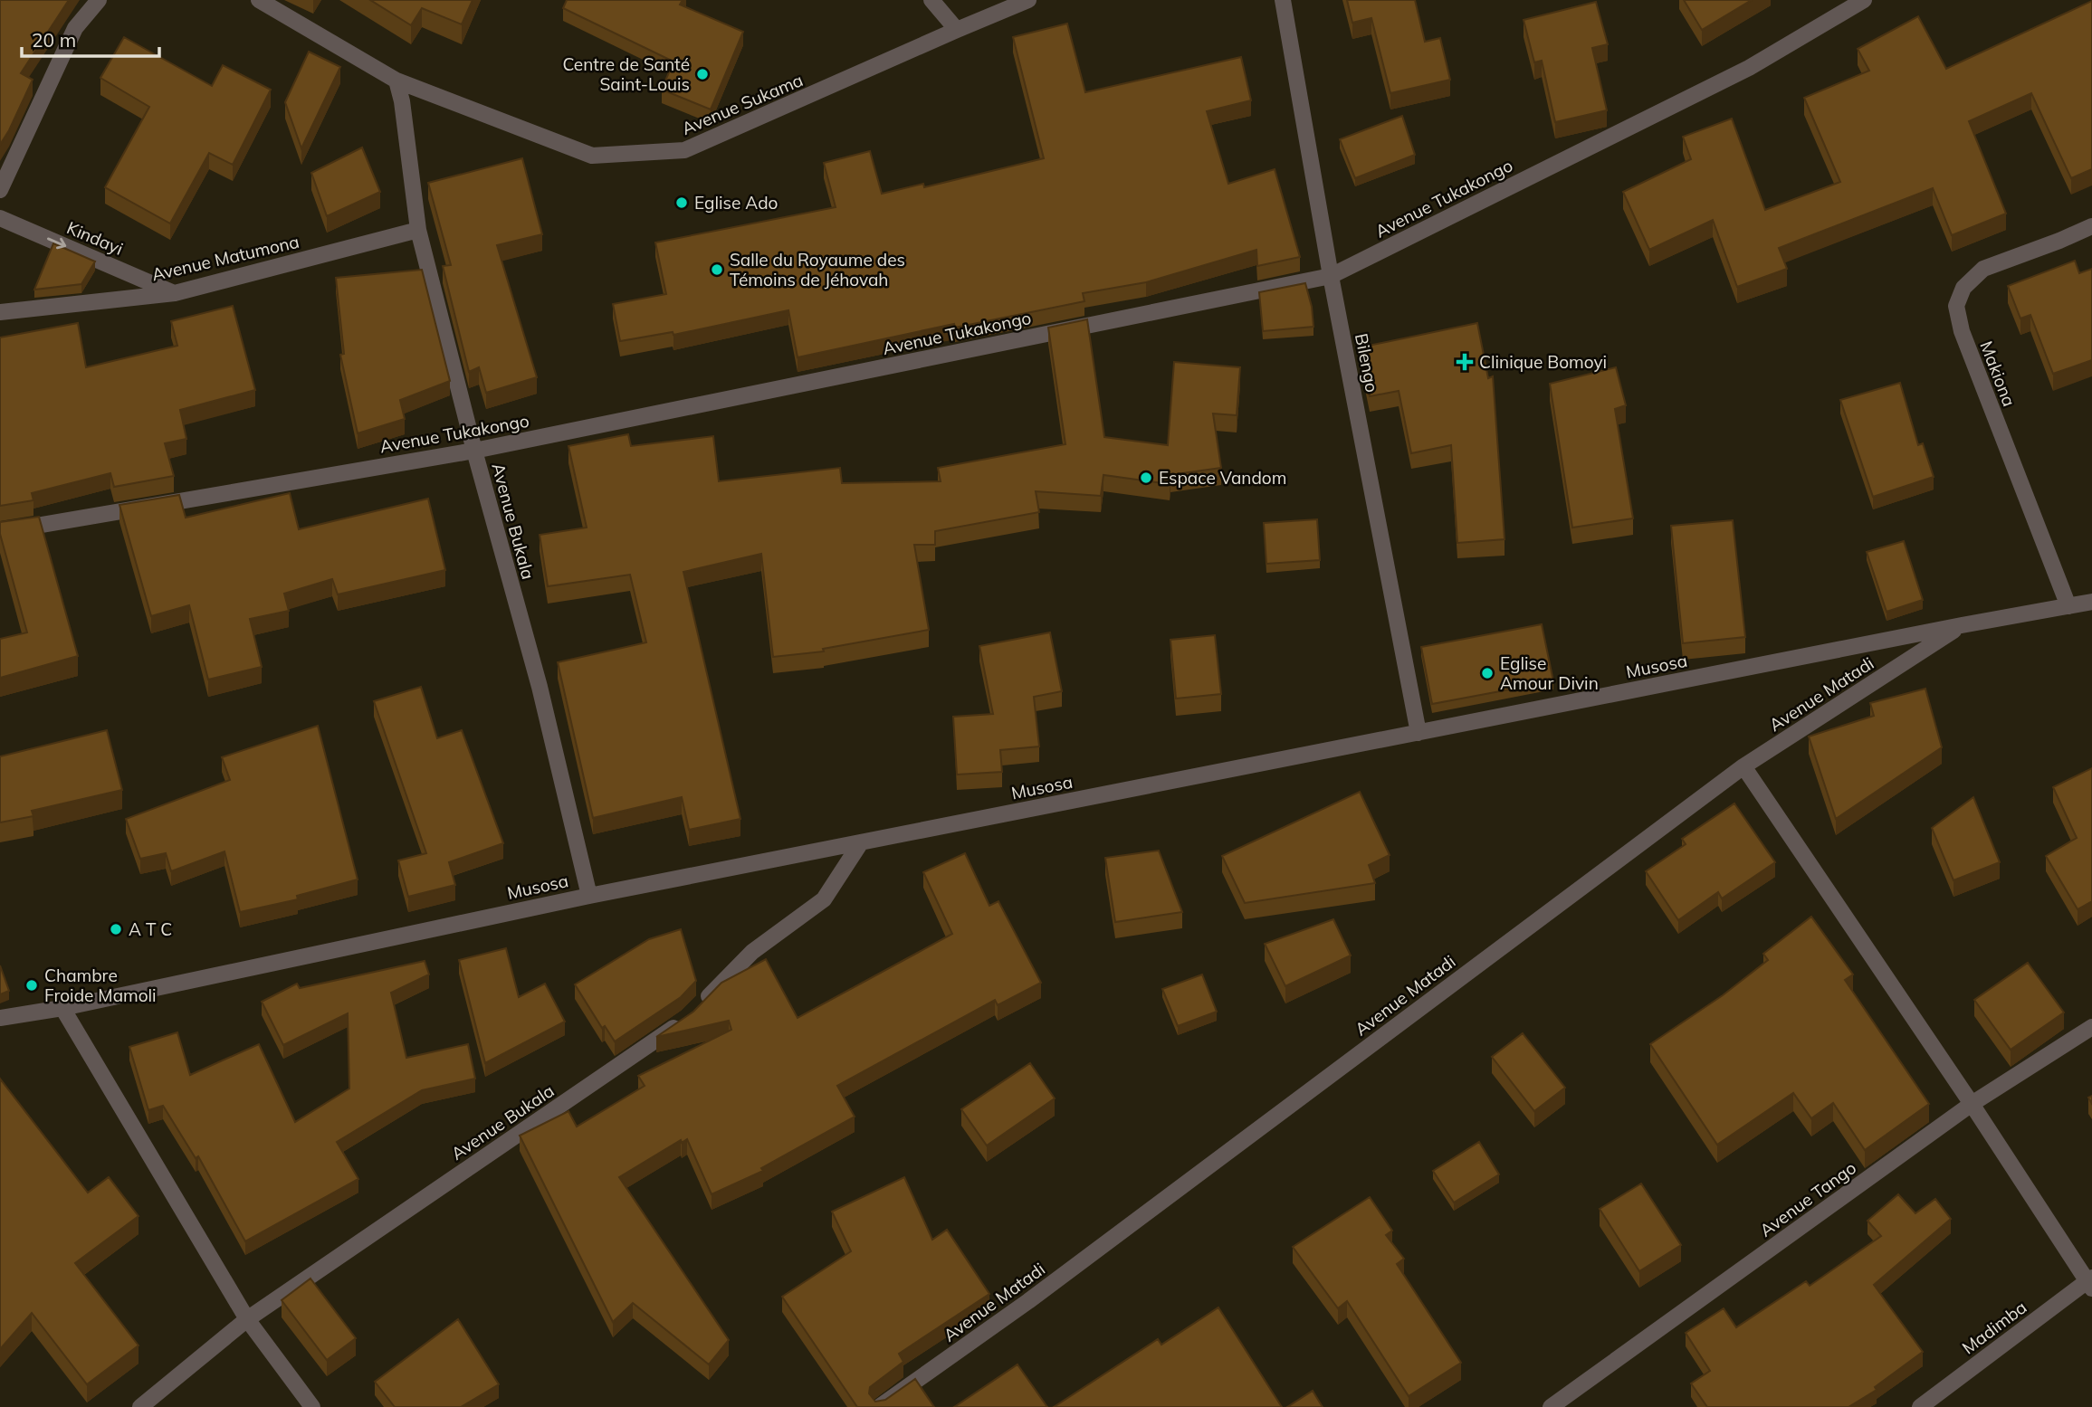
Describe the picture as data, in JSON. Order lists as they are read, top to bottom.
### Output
{
  "streets": {
    "street": [
      "Avenue Sukama",
      "Avenue Tukakongo",
      "Kindayi",
      "Avenue Matumona",
      "Bilengo",
      "Makiona",
      "Avenue Bukala",
      "Musosa",
      "Avenue Matadi",
      "Avenue Tango",
      "Madimba"
    ]
  },
  "crossings": [
    ["Avenue Sukama", "Avenue Bukala"],
    ["Avenue Tukakongo", "Bilengo"],
    ["Avenue Tukakongo", "Avenue Bukala"],
    ["Kindayi", "Avenue Matumona"],
    ["Avenue Matumona", "Avenue Bukala"],
    ["Bilengo", "Musosa"],
    ["Makiona", "Musosa"],
    ["Avenue Bukala", "Musosa"],
    ["Musosa", "Avenue Matadi"]
  ],
  "one_way": ["Kindayi"],
  "places": {
    "other": [
      "Centre de Santé Saint-Louis",
      "Eglise Ado",
      "Salle du Royaume des Témoins de Jéhovah",
      "Espace Vandom",
      "Eglise Amour Divin",
      "A T C",
      "Chambre Froide Mamoli"
    ],
    "health": ["Clinique Bomoyi"]
  },
  "scale_bar": "20 m"
}
